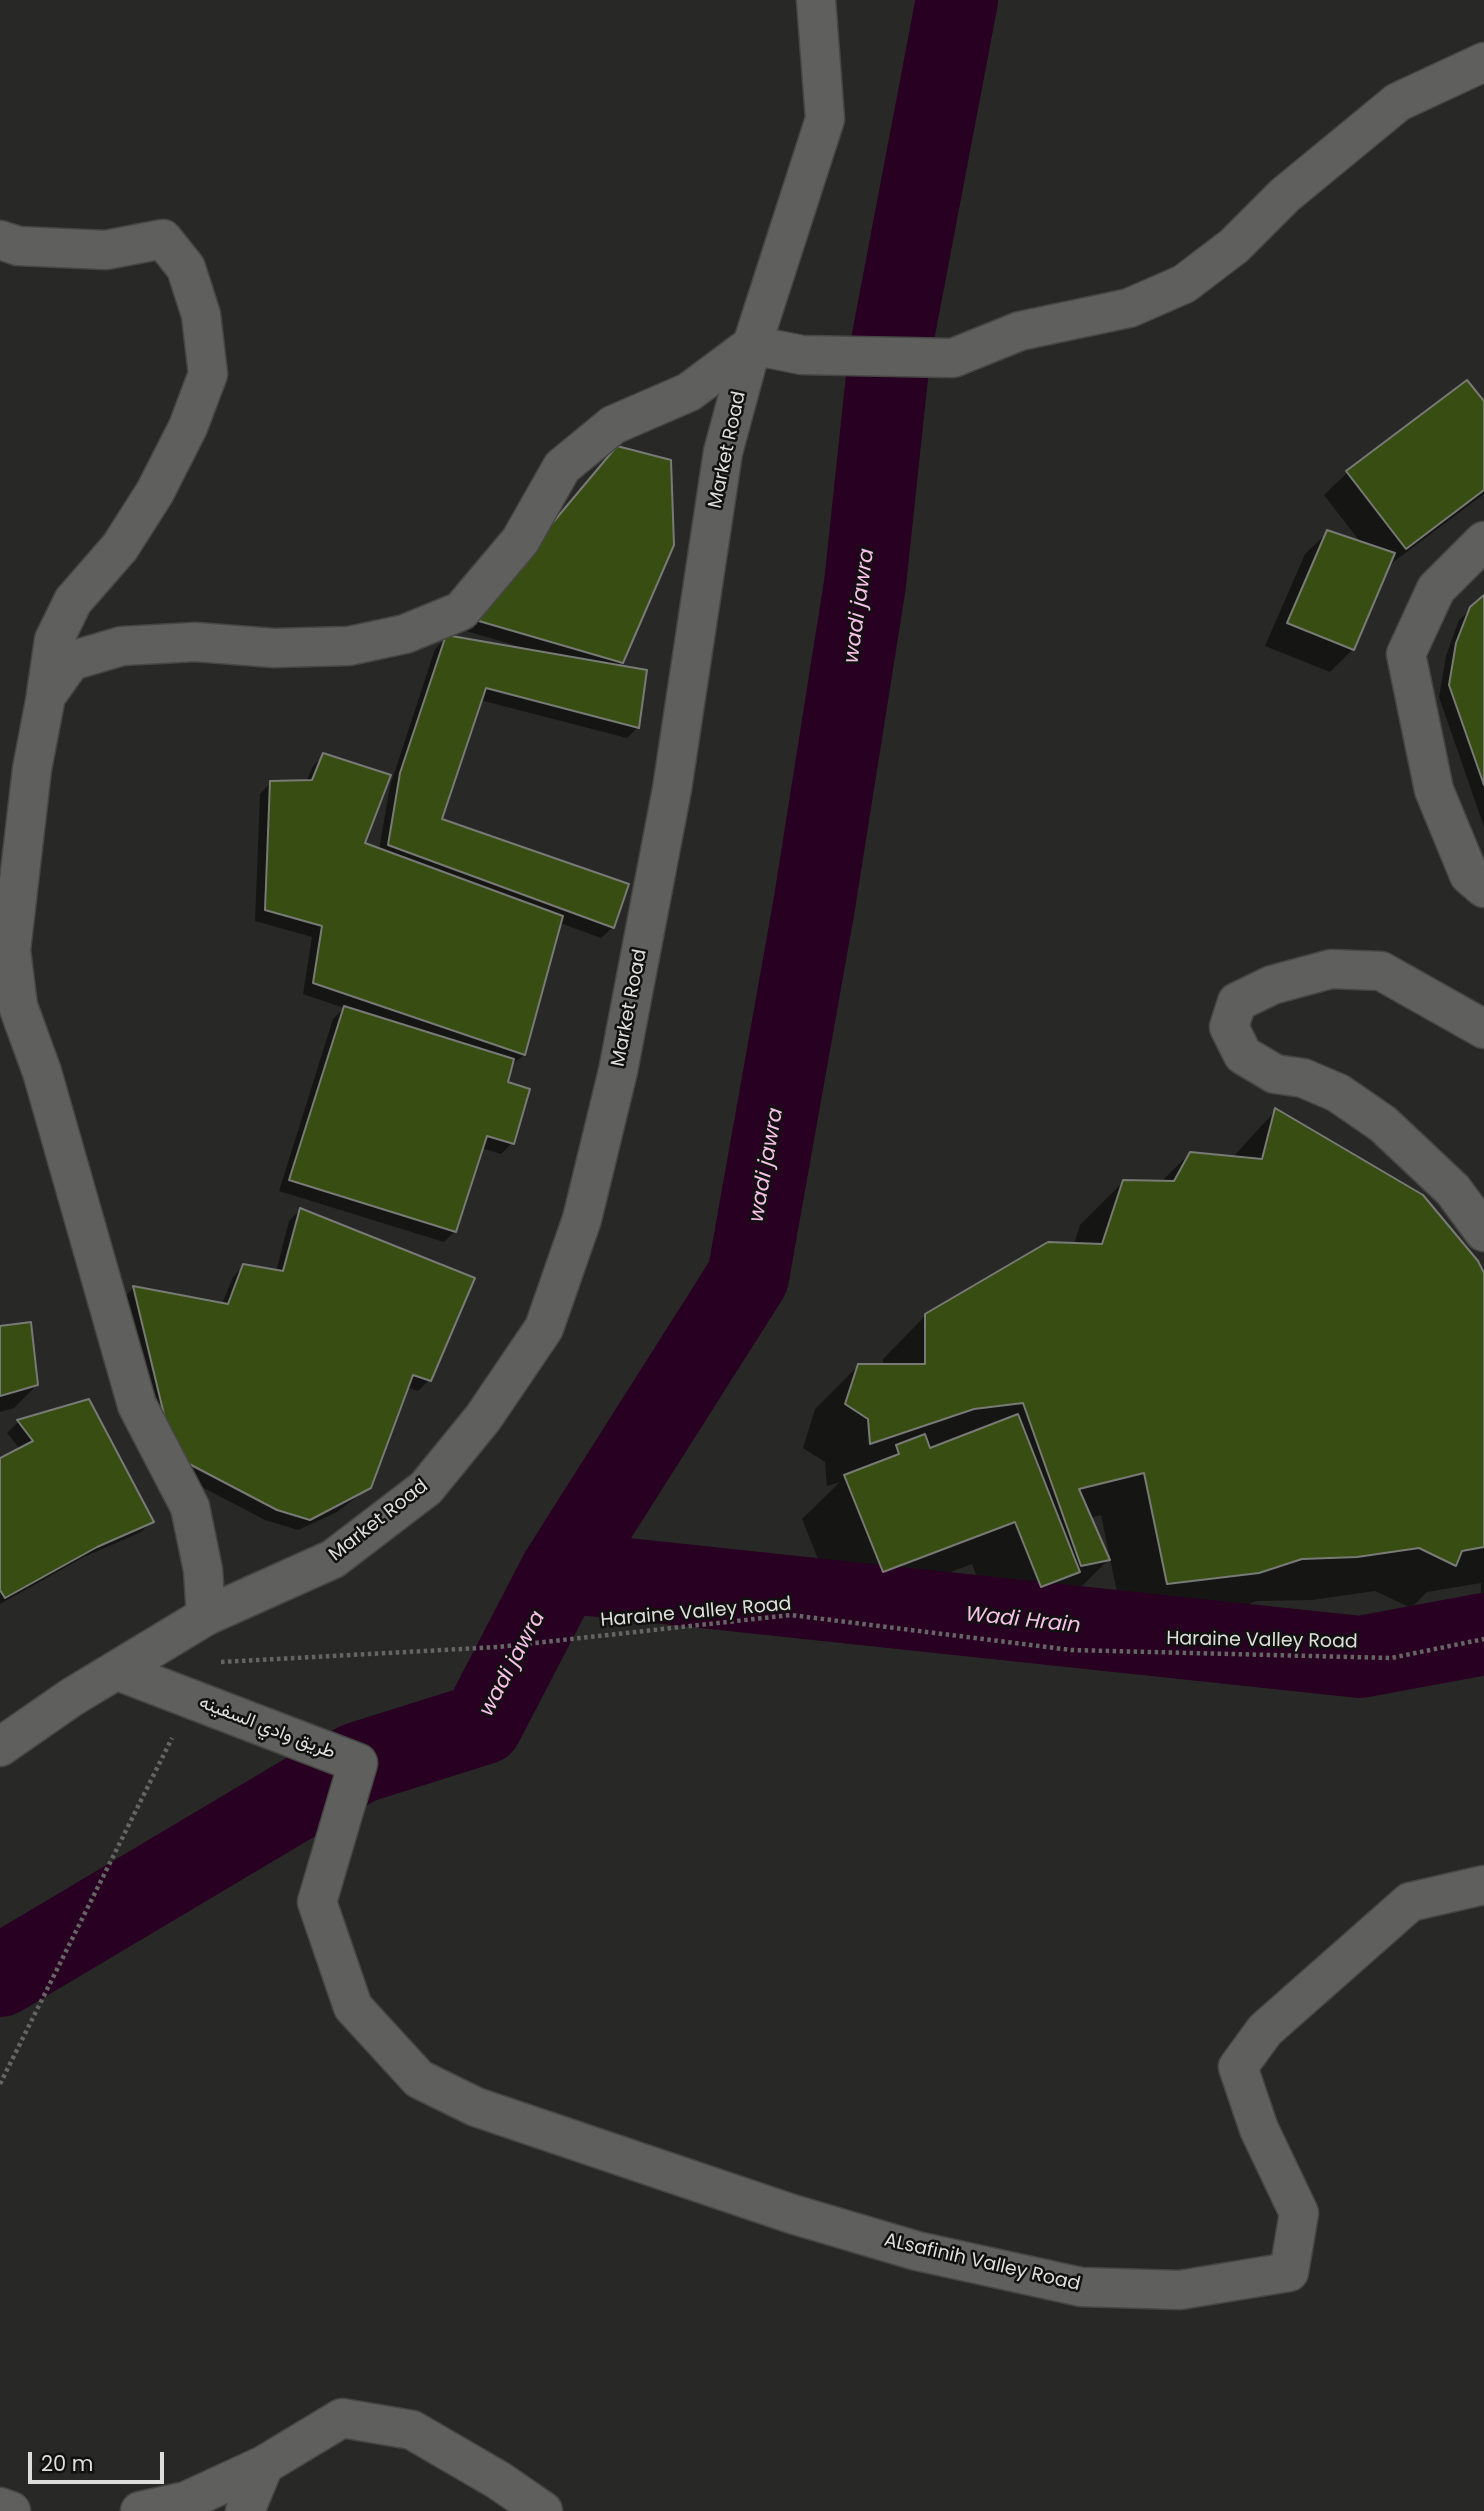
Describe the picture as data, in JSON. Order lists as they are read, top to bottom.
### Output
{
  "streets": {
    "street": ["Market Road", "طريق وادي السفينه"],
    "path": ["Haraine Valley Road"]
  },
  "crossings": [
    ["Market Road", "طريق وادي السفينه"]
  ],
  "water": ["wadi jawra", "Wadi Hrain"],
  "scale_bar": "20 m"
}
